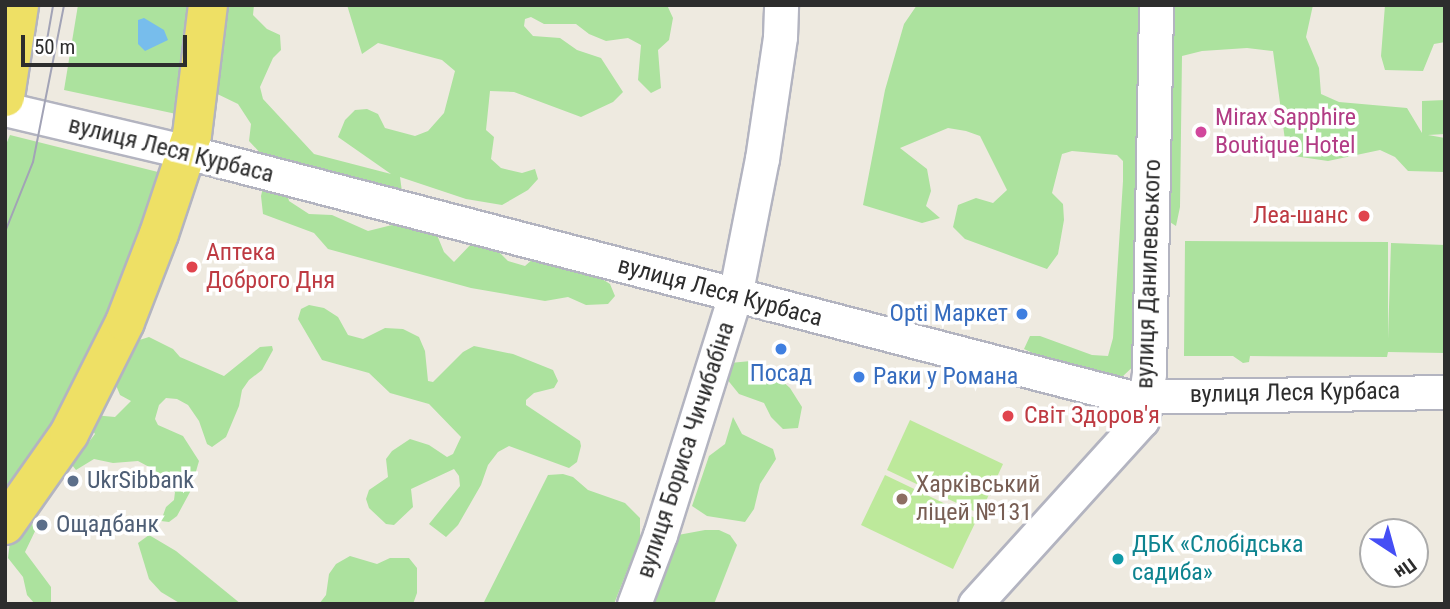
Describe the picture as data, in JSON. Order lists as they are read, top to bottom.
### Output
{
  "streets": {
    "street": ["вулиця Леся Курбаса", "вулиця Данилевського", "вулиця Бориса Чичибабіна"]
  },
  "crossings": [
    ["вулиця Леся Курбаса", "вулиця Данилевського"],
    ["вулиця Леся Курбаса", "вулиця Бориса Чичибабіна"]
  ],
  "places": [
    "Mirax Sapphire Boutique Hotel",
    "Леа-шанс",
    "Аптека Доброго Дня",
    "Opti Маркет",
    "Посад",
    "Раки у Романа",
    "Світ Здоров'я",
    "UkrSibbank",
    "Харківський ліцей №131",
    "Ощадбанк",
    "ДБК «Слобідська садиба»"
  ],
  "scale_bar": "50 m",
  "north": "bottom right"
}
